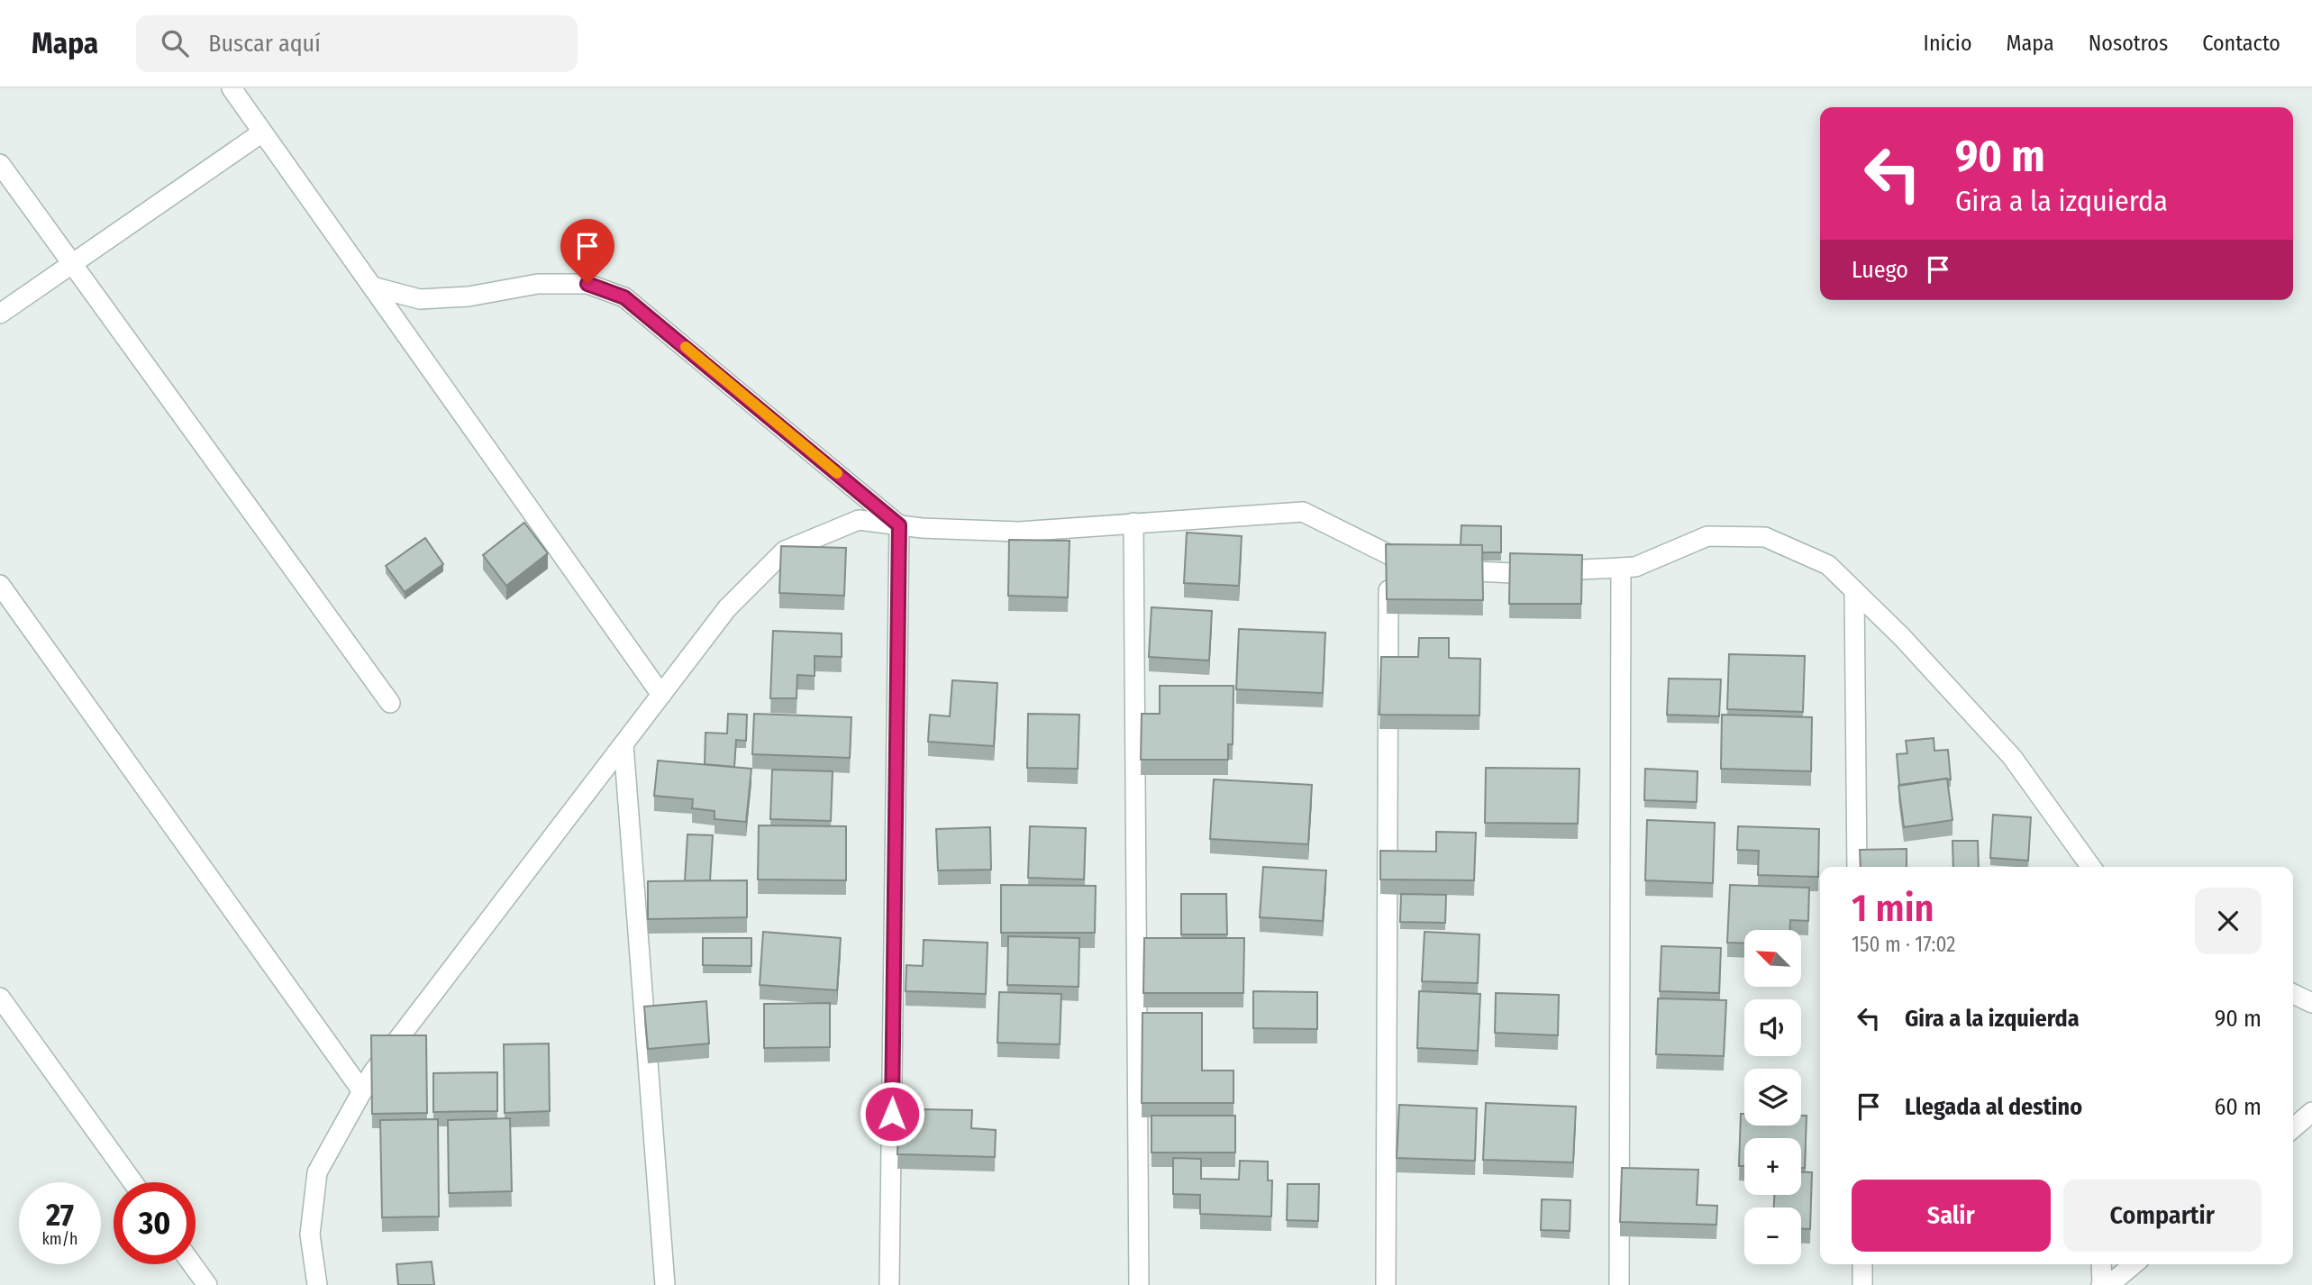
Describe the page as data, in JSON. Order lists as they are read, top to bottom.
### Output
{
  "north": "top left",
  "page": {
    "header": "Mapa",
    "search": "Buscar aquí",
    "nav": [
      "Inicio",
      "Mapa",
      "Nosotros",
      "Contacto"
    ],
    "turn": ["90 m", "Gira a la izquierda"],
    "then": "Luego",
    "heading": ["1 min", "150 m · 17:02"],
    "map_buttons": ["+", "−"],
    "list": [
      {
        "name": "Gira a la izquierda",
        "value": "90 m"
      },
      {
        "name": "Llegada al destino",
        "value": "60 m"
      }
    ],
    "buttons": ["Salir", "Compartir"],
    "speed": "27 km/h",
    "limit": "30"
  }
}
